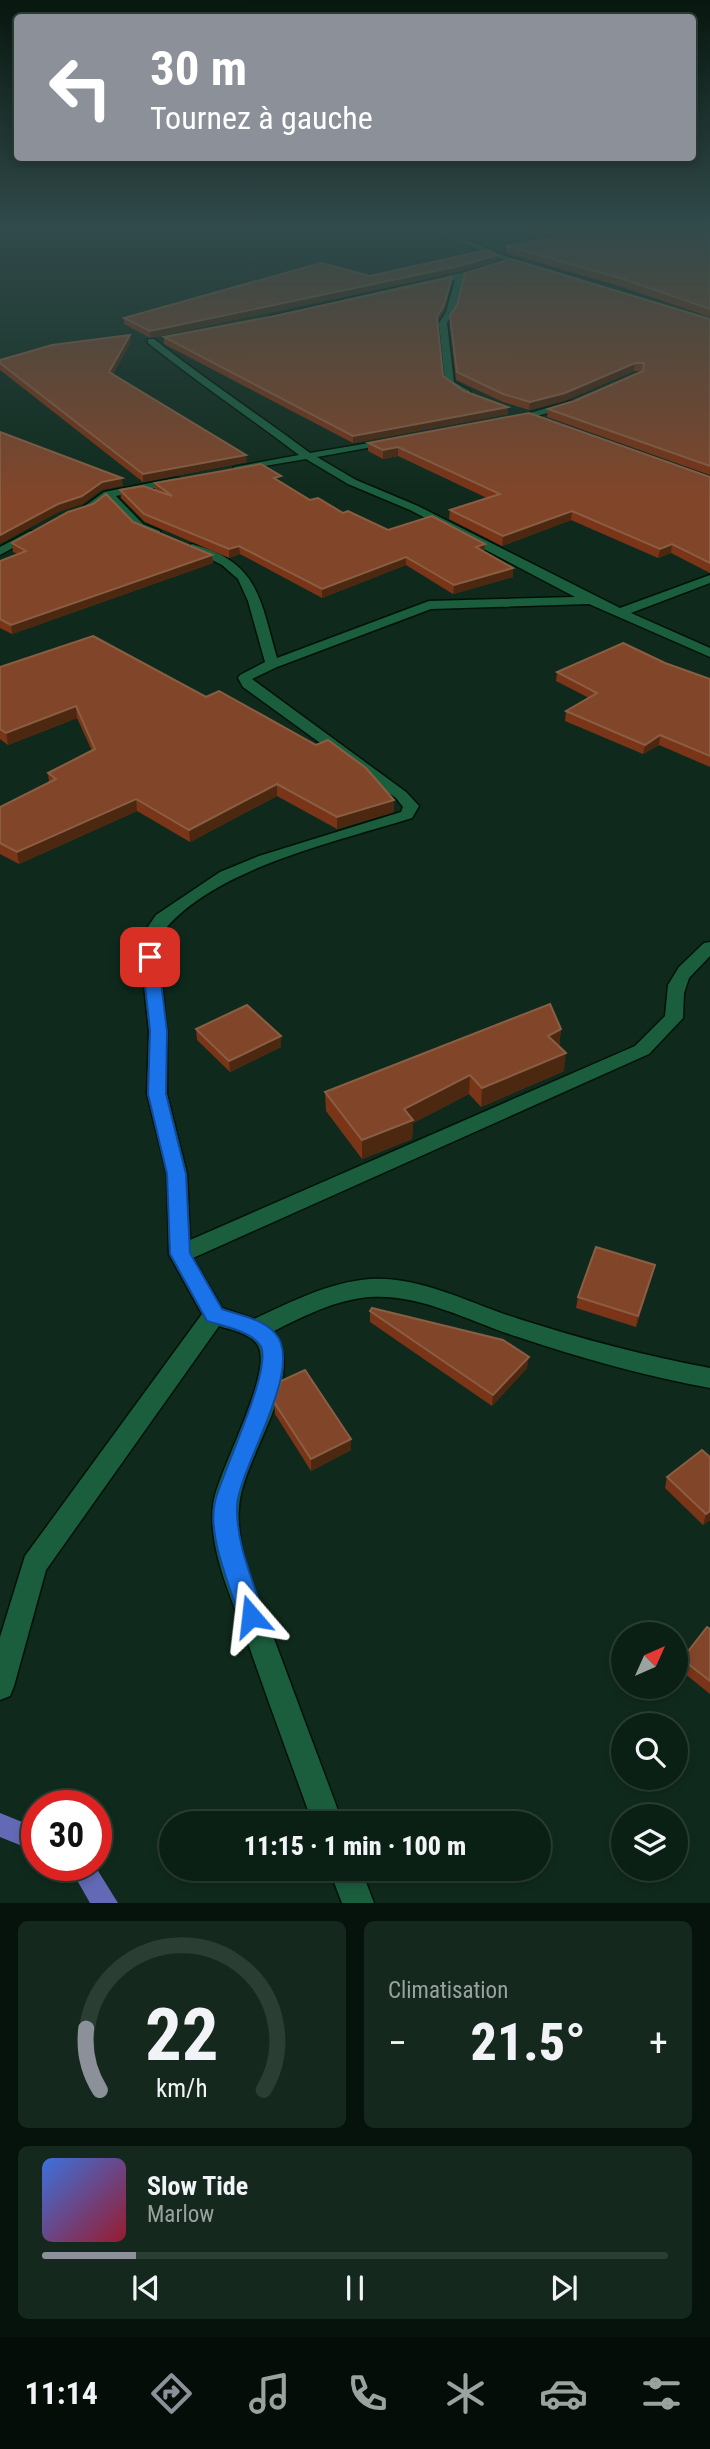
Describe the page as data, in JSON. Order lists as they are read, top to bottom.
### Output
{
  "north": "top right",
  "page": {
    "turn": ["30 m", "Tournez à gauche"],
    "limit": "30",
    "trip": "11:15 · 1 min · 100 m",
    "tile": "Climatisation",
    "heat": ["−", "21.5°", "+"],
    "song": ["Slow Tide", "Marlow"],
    "tabs": "11:14",
    "gauge": ["22", "km/h"]
  }
}
